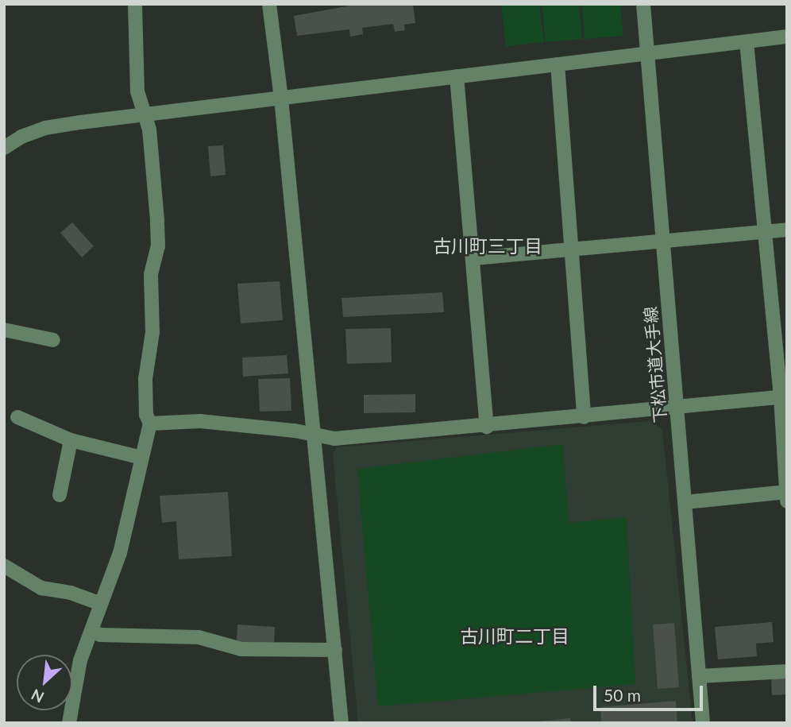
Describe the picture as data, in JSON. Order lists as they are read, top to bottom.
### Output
{
  "streets": {
    "street": ["下松市道大手線"]
  },
  "districts": ["古川町三丁目", "古川町二丁目"],
  "scale_bar": "50 m",
  "north": "bottom left"
}
